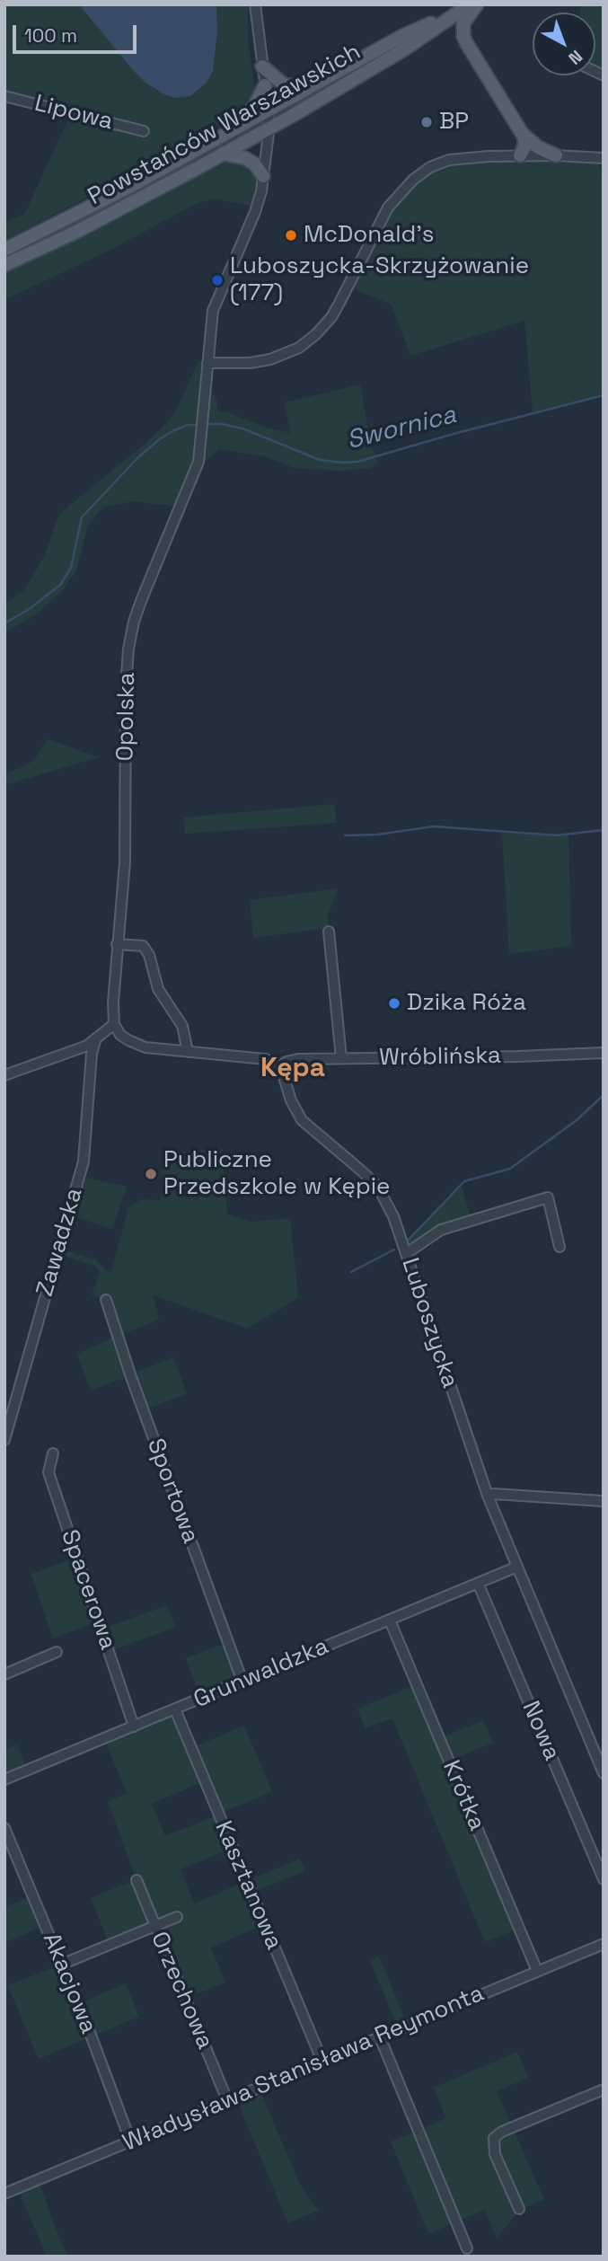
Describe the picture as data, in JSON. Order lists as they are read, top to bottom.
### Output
{
  "streets": {
    "main road": ["Powstańców Warszawskich"],
    "street": [
      "Lipowa",
      "Opolska",
      "Wróblińska",
      "Zawadzka",
      "Luboszycka",
      "Sportowa",
      "Spacerowa",
      "Grunwaldzka",
      "Nowa",
      "Krótka",
      "Kasztanowa",
      "Akacjowa",
      "Orzechowa",
      "Władysława Stanisława Reymonta"
    ]
  },
  "crossings": [
    ["Powstańców Warszawskich", "Opolska"],
    ["Wróblińska", "Luboszycka"],
    ["Luboszycka", "Grunwaldzka"],
    ["Sportowa", "Grunwaldzka"],
    ["Spacerowa", "Grunwaldzka"],
    ["Grunwaldzka", "Nowa"],
    ["Grunwaldzka", "Krótka"],
    ["Grunwaldzka", "Kasztanowa"],
    ["Krótka", "Władysława Stanisława Reymonta"],
    ["Kasztanowa", "Władysława Stanisława Reymonta"],
    ["Akacjowa", "Władysława Stanisława Reymonta"],
    ["Orzechowa", "Władysława Stanisława Reymonta"]
  ],
  "districts": ["Kępa"],
  "water": ["Swornica"],
  "places": [
    "BP",
    "McDonald's",
    "Luboszycka-Skrzyżowanie (177)",
    "Dzika Róża",
    "Publiczne Przedszkole w Kępie"
  ],
  "scale_bar": "100 m",
  "north": "bottom right"
}
